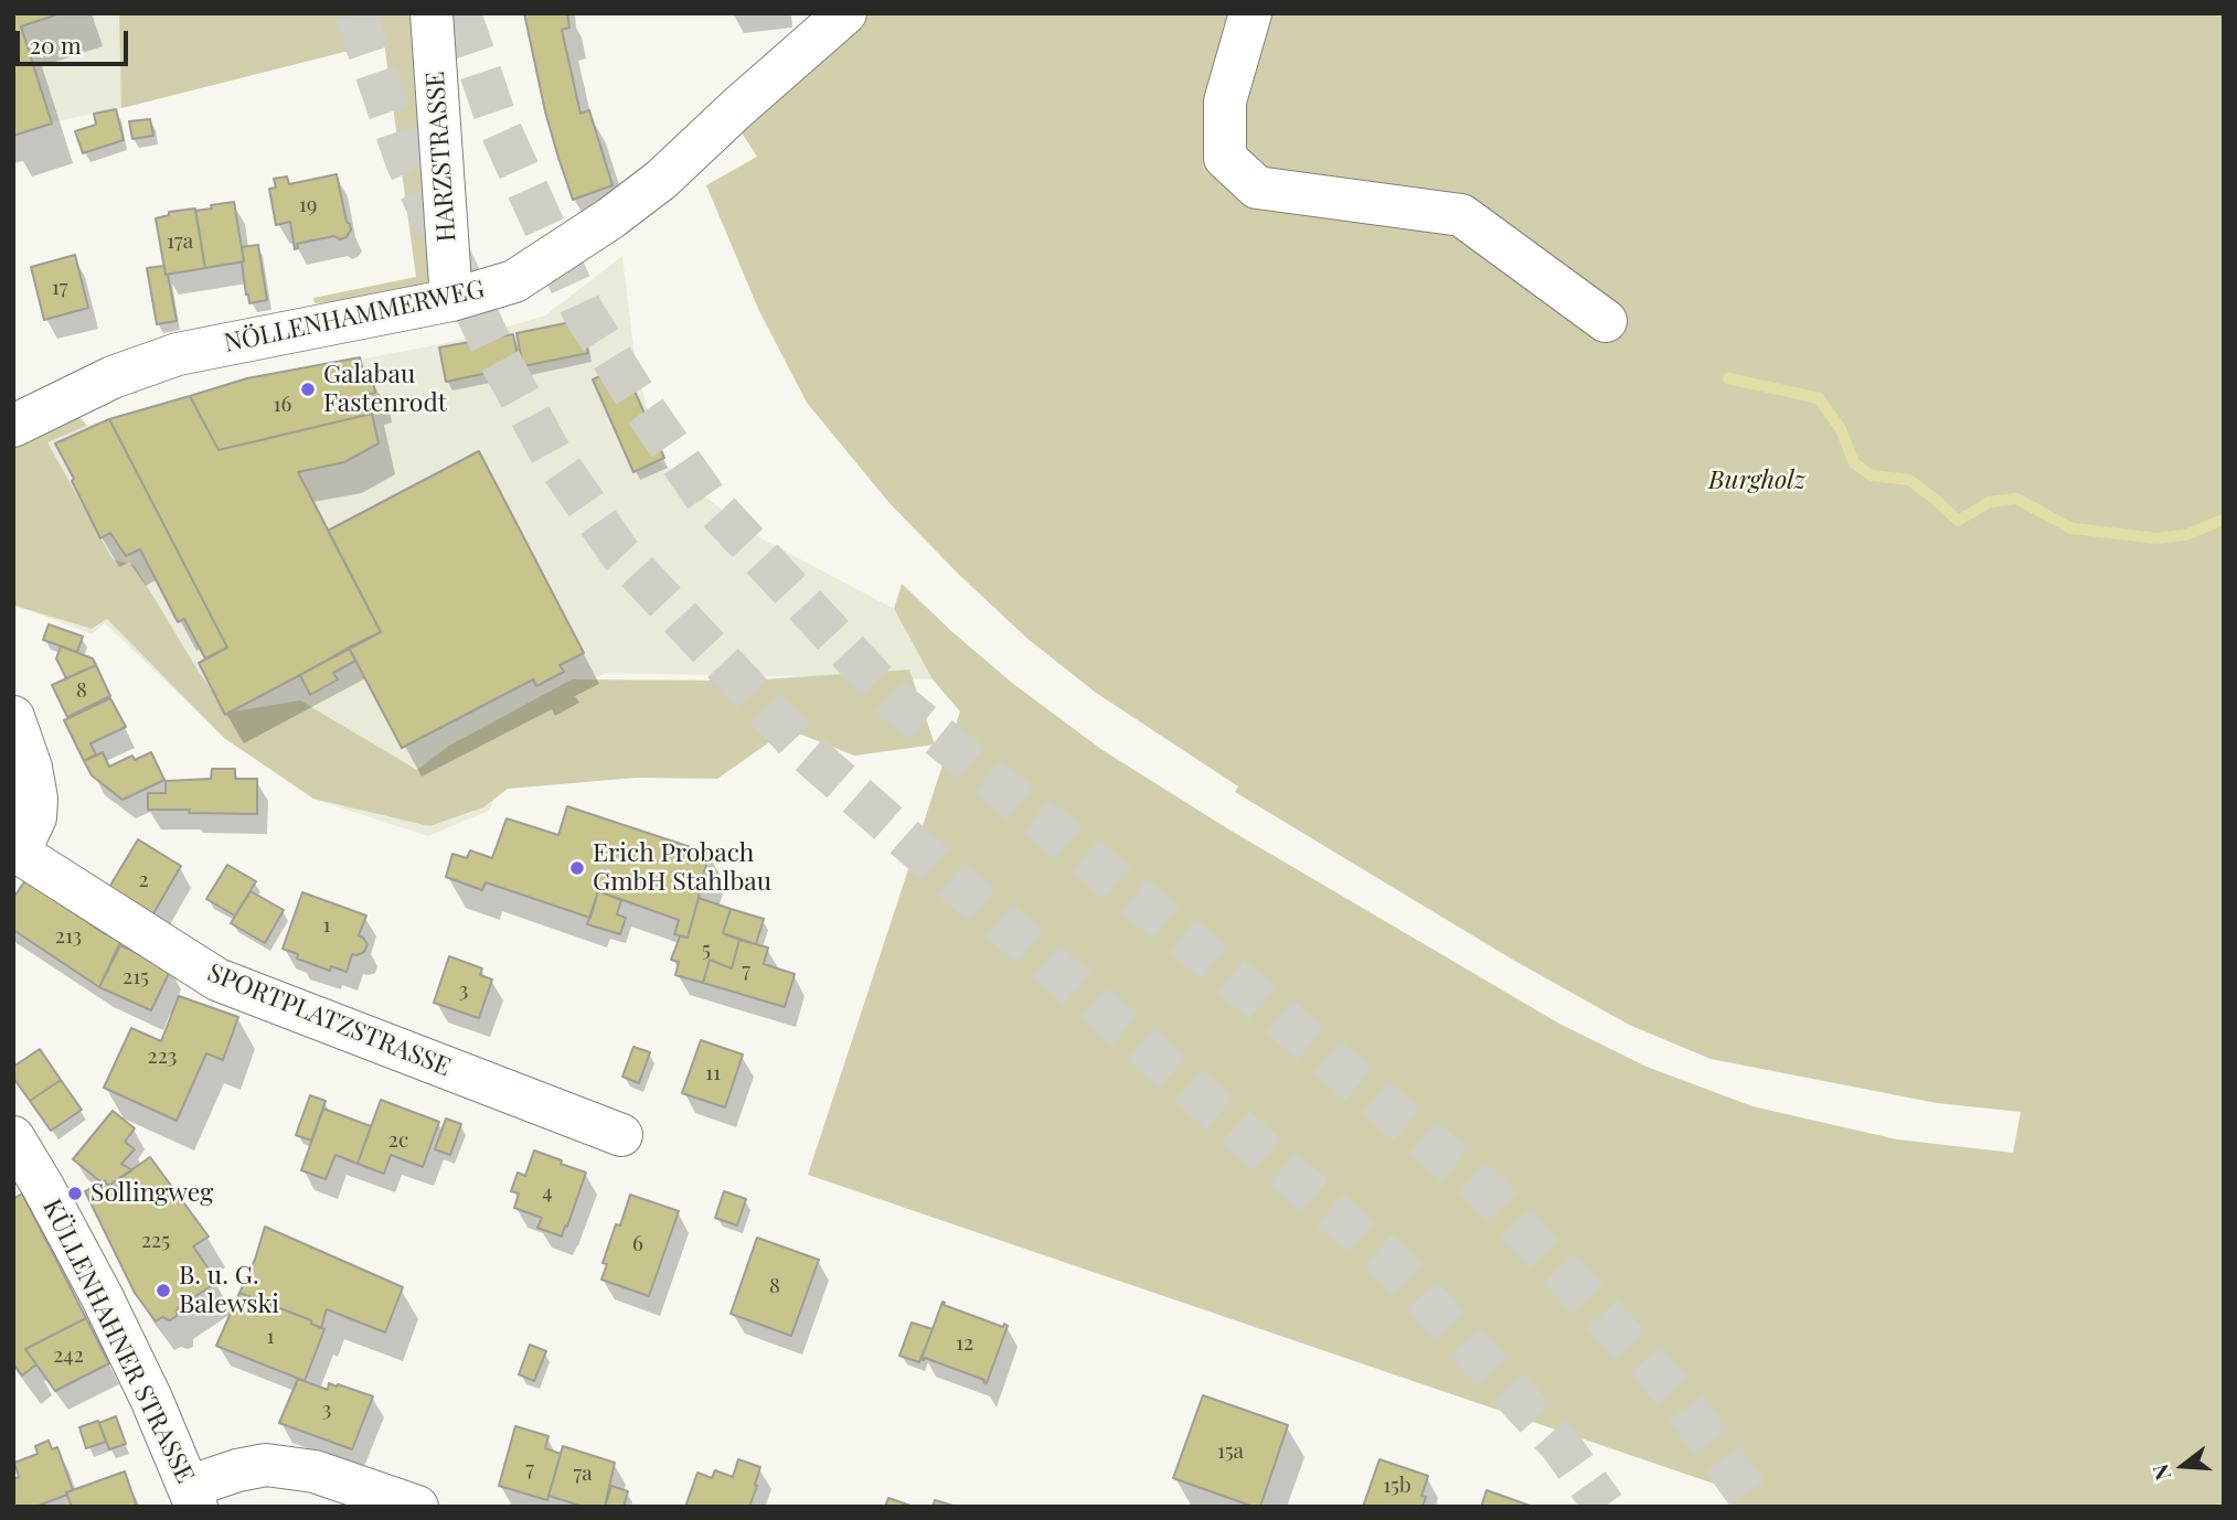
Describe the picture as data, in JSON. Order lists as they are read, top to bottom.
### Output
{
  "streets": {
    "street": [
      "HARZSTRASSE",
      "NÖLLENHAMMERWEG",
      "SPORTPLATZSTRASSE",
      "KÜLLENHAHNER STRASSE"
    ]
  },
  "crossings": [
    ["HARZSTRASSE", "NÖLLENHAMMERWEG"]
  ],
  "parks": ["Burgholz"],
  "places": [
    "Galabau Fastenrodt",
    "Erich Probach GmbH Stahlbau",
    "Sollingweg",
    "B. u. G. Balewski"
  ],
  "house_numbers": [
    "19",
    "17a",
    "17",
    "16",
    "8",
    "2",
    "1",
    "213",
    "5",
    "7",
    "215",
    "3",
    "223",
    "11",
    "2c",
    "4",
    "225",
    "6",
    "8",
    "1",
    "12",
    "242",
    "3",
    "15a",
    "7",
    "7a",
    "15b"
  ],
  "scale_bar": "20 m",
  "north": "left"
}
